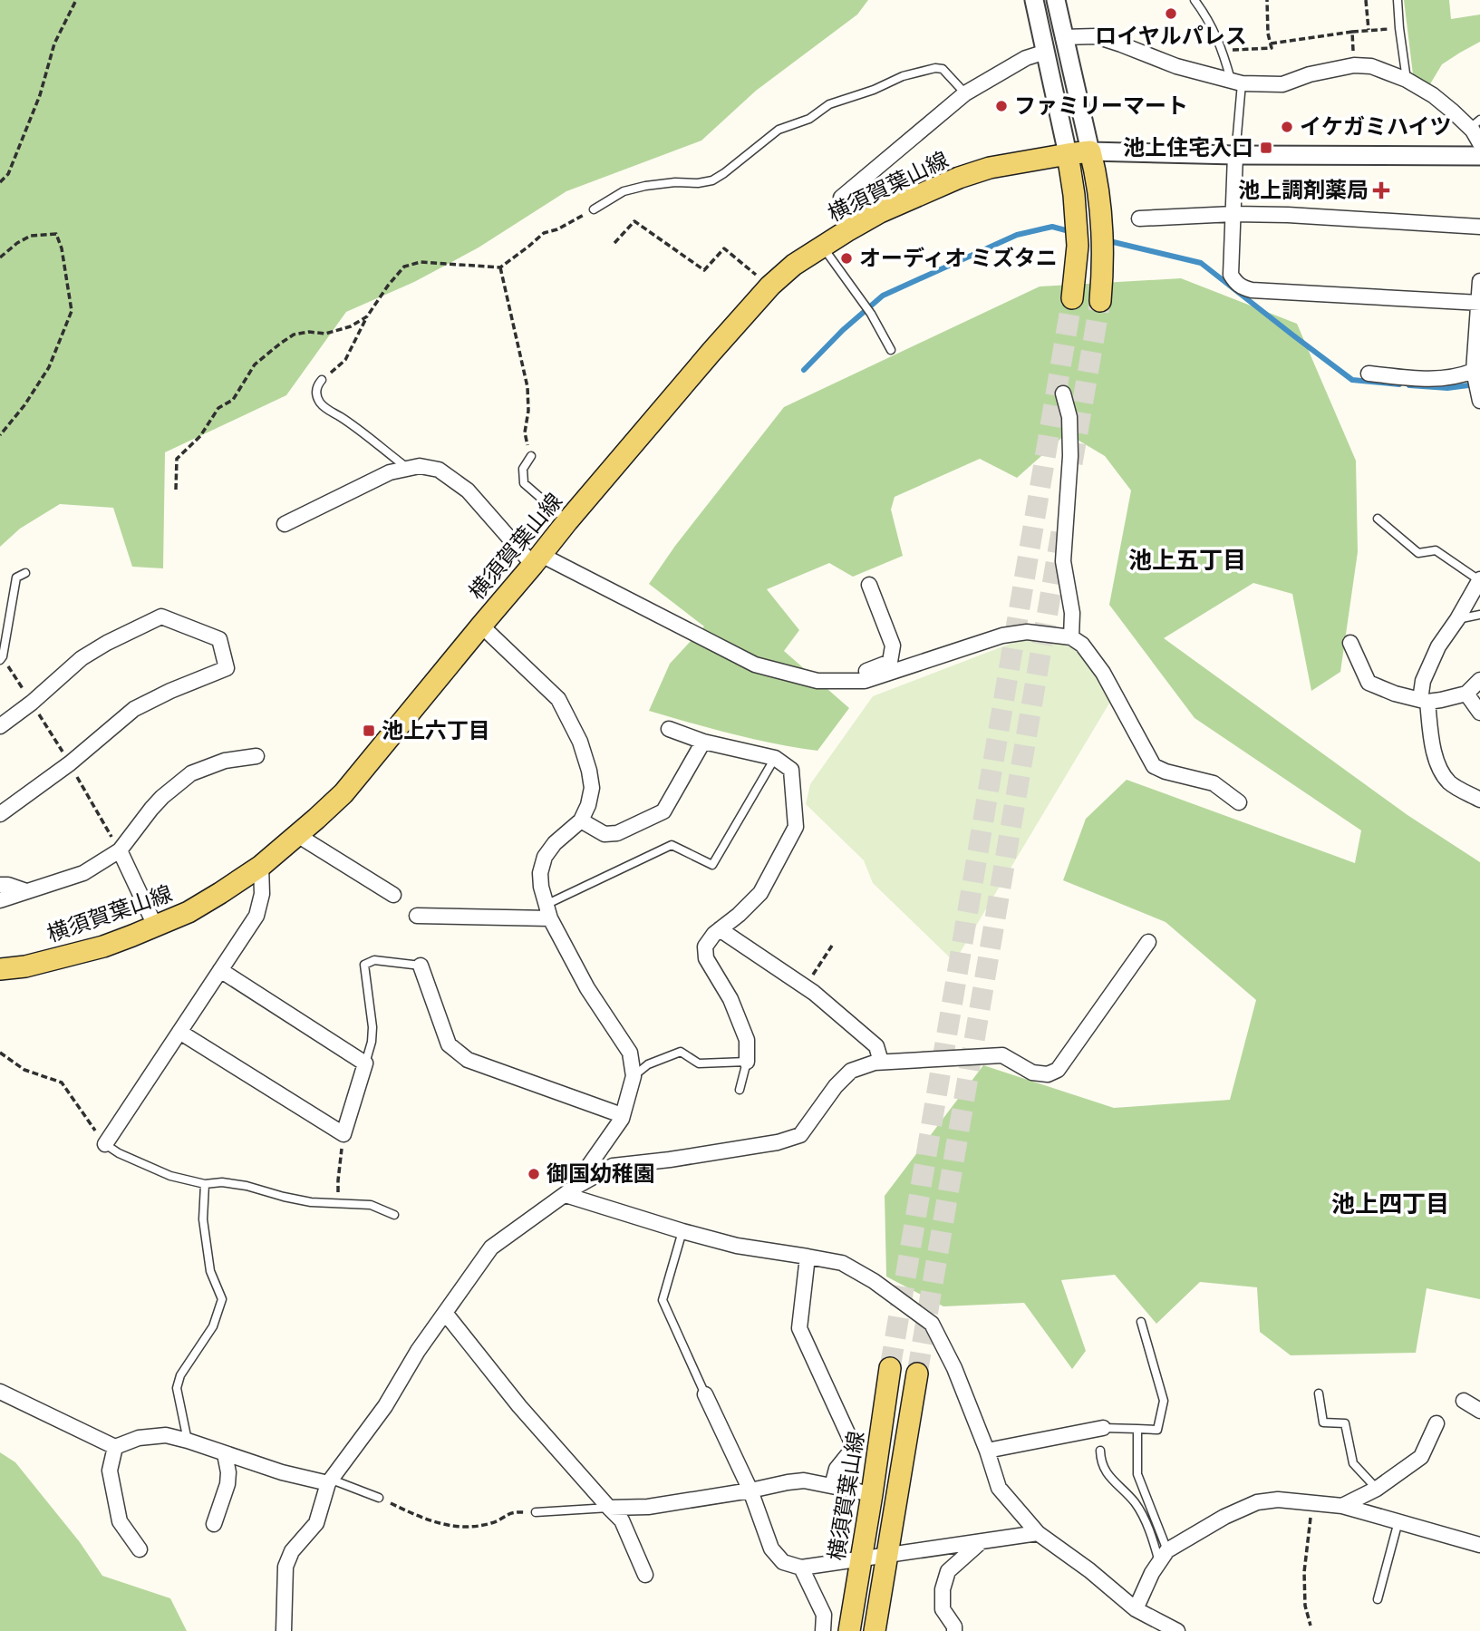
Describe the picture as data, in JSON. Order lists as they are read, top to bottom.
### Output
{
  "streets": {
    "main road": ["横須賀葉山線"]
  },
  "districts": ["池上五丁目", "池上四丁目"],
  "places": {
    "other": [
      "ロイヤルパレス",
      "ファミリーマート",
      "イケガミハイツ",
      "オーディオ ミズタニ",
      "御国幼稚園"
    ],
    "transit": ["池上住宅入口", "池上六丁目"],
    "health": ["池上調剤薬局"]
  }
}
